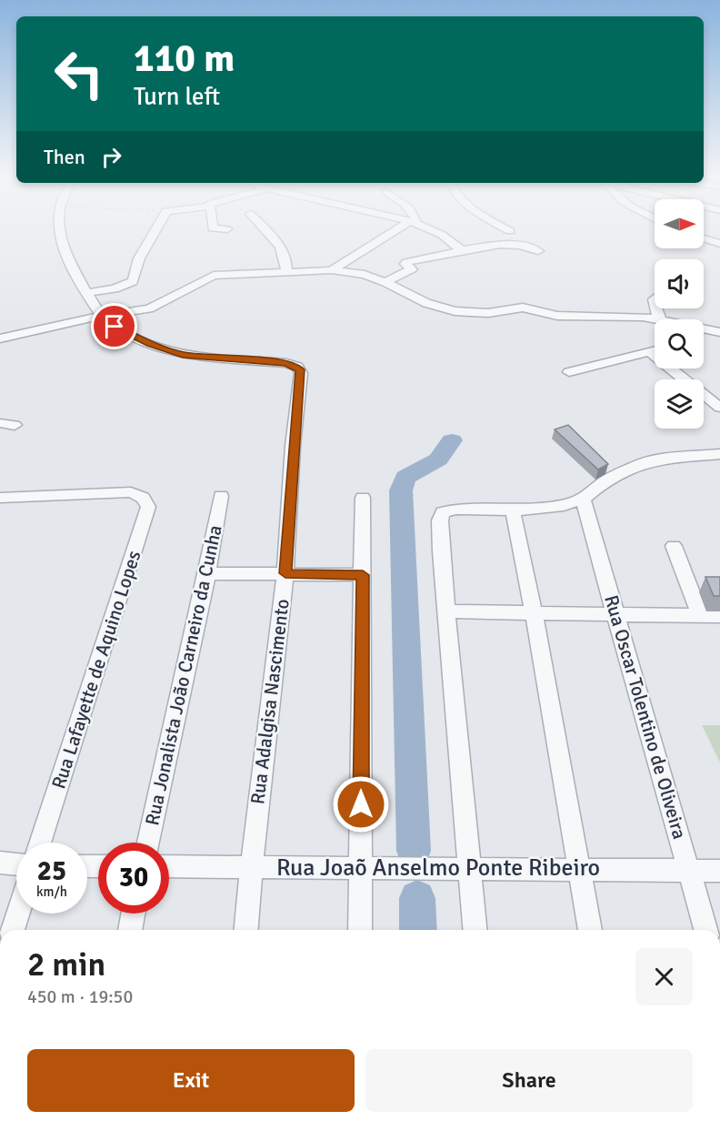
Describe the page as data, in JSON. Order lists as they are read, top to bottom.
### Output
{
  "streets": {
    "street": [
      "Rua Lafayette de Aquino Lopes",
      "Rua Jonalista João Carneiro da Cunha",
      "Rua Adalgisa Nascimento",
      "Rua Oscar Tolentino de Oliveira",
      "Rua Joaõ Anselmo Ponte Ribeiro"
    ]
  },
  "crossings": [
    ["Rua Adalgisa Nascimento", "Rua Joaõ Anselmo Ponte Ribeiro"],
    ["Rua Oscar Tolentino de Oliveira", "Rua Joaõ Anselmo Ponte Ribeiro"]
  ],
  "north": "right",
  "page": {
    "turn": ["110 m", "Turn left"],
    "then": "Then",
    "speed": "25 km/h",
    "limit": "30",
    "heading": ["2 min", "450 m · 19:50"],
    "buttons": ["Exit", "Share"]
  }
}
